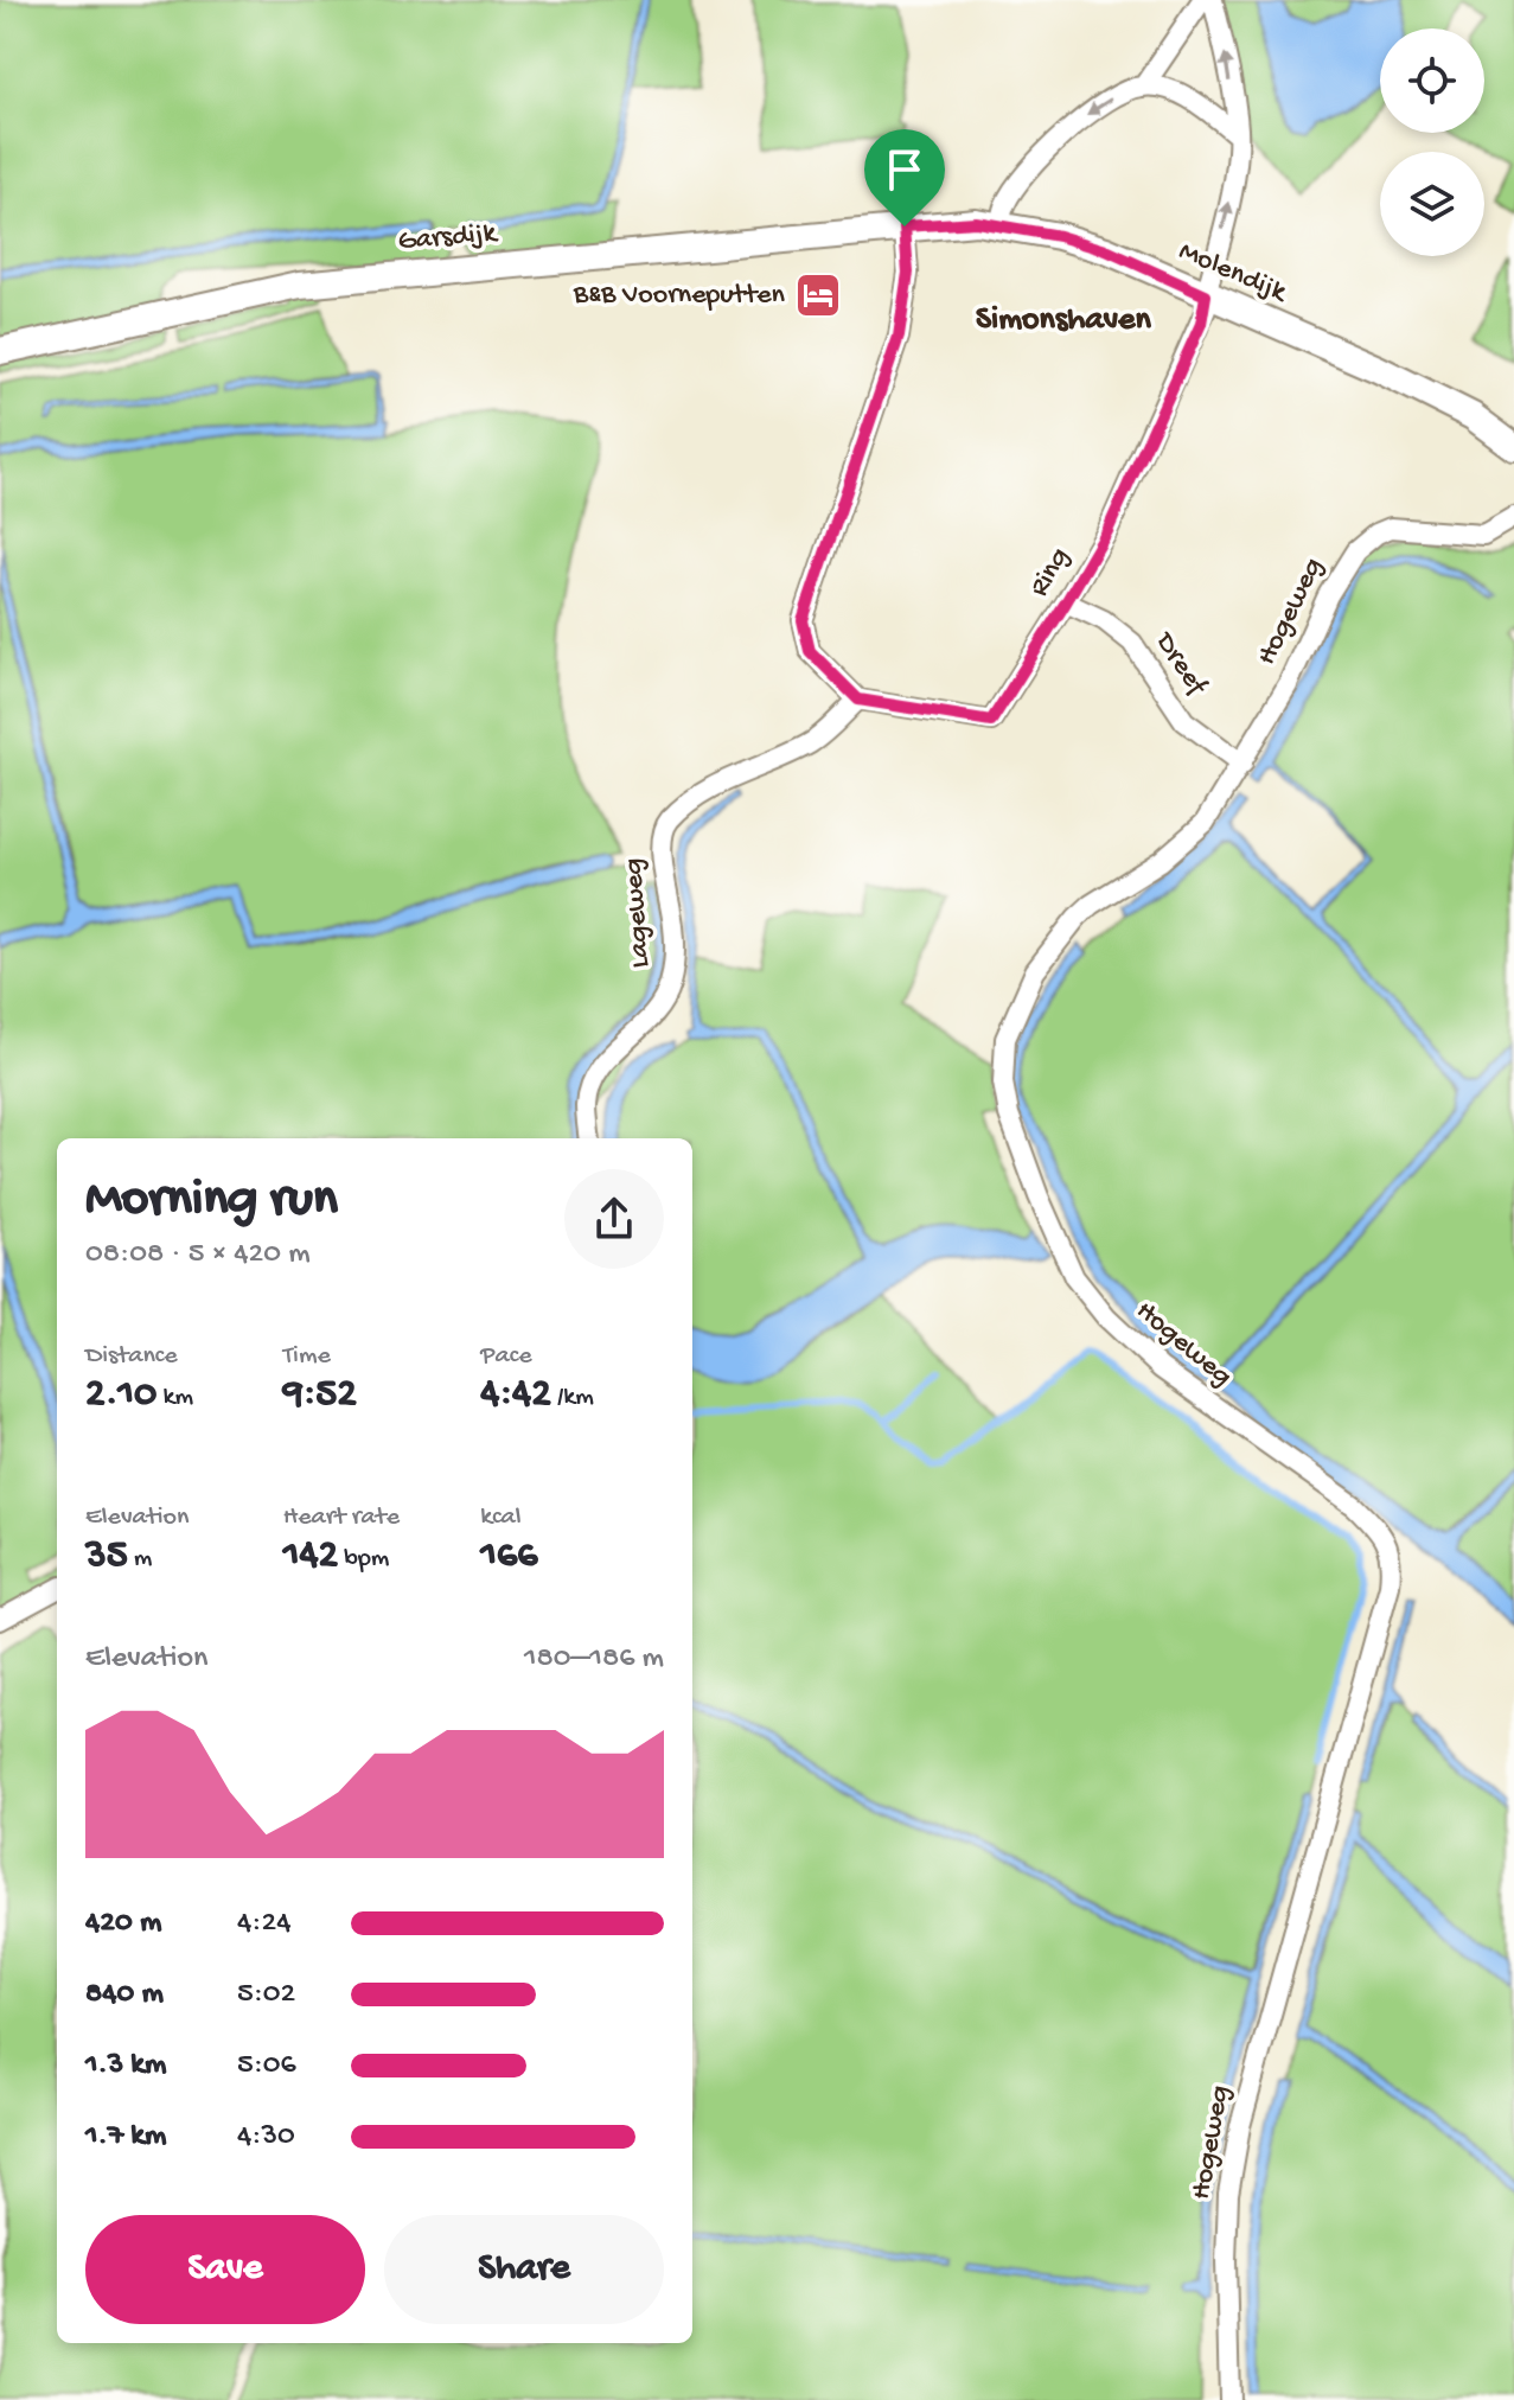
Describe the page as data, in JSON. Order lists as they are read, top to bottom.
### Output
{
  "streets": {
    "main road": ["Garsdijk", "Molendijk"],
    "street": [
      "Ring",
      "Hogeweg",
      "Dreef",
      "Lageweg"
    ]
  },
  "crossings": [
    ["Garsdijk", "Molendijk"],
    ["Molendijk", "Ring"],
    ["Ring", "Dreef"],
    ["Ring", "Lageweg"],
    ["Hogeweg", "Dreef"]
  ],
  "districts": ["Simonshaven"],
  "places": {
    "hotel": ["B&B Voorneputten"]
  },
  "page": {
    "heading": ["Morning run", "08:08 · 5 × 420 m"],
    "stats": [
      ["Distance", "2.10 km"],
      ["Time", "9:52"],
      ["Pace", "4:42 /km"],
      ["Elevation", "35 m"],
      ["Heart rate", "142 bpm"],
      ["kcal", "166"]
    ],
    "chart": ["Elevation", "180–186 m"],
    "list": [
      {
        "name": "420 m",
        "note": "4:24"
      },
      {
        "name": "840 m",
        "note": "5:02"
      },
      {
        "name": "1.3 km",
        "note": "5:06"
      },
      {
        "name": "1.7 km",
        "note": "4:30"
      }
    ],
    "buttons": ["Save", "Share"]
  }
}
